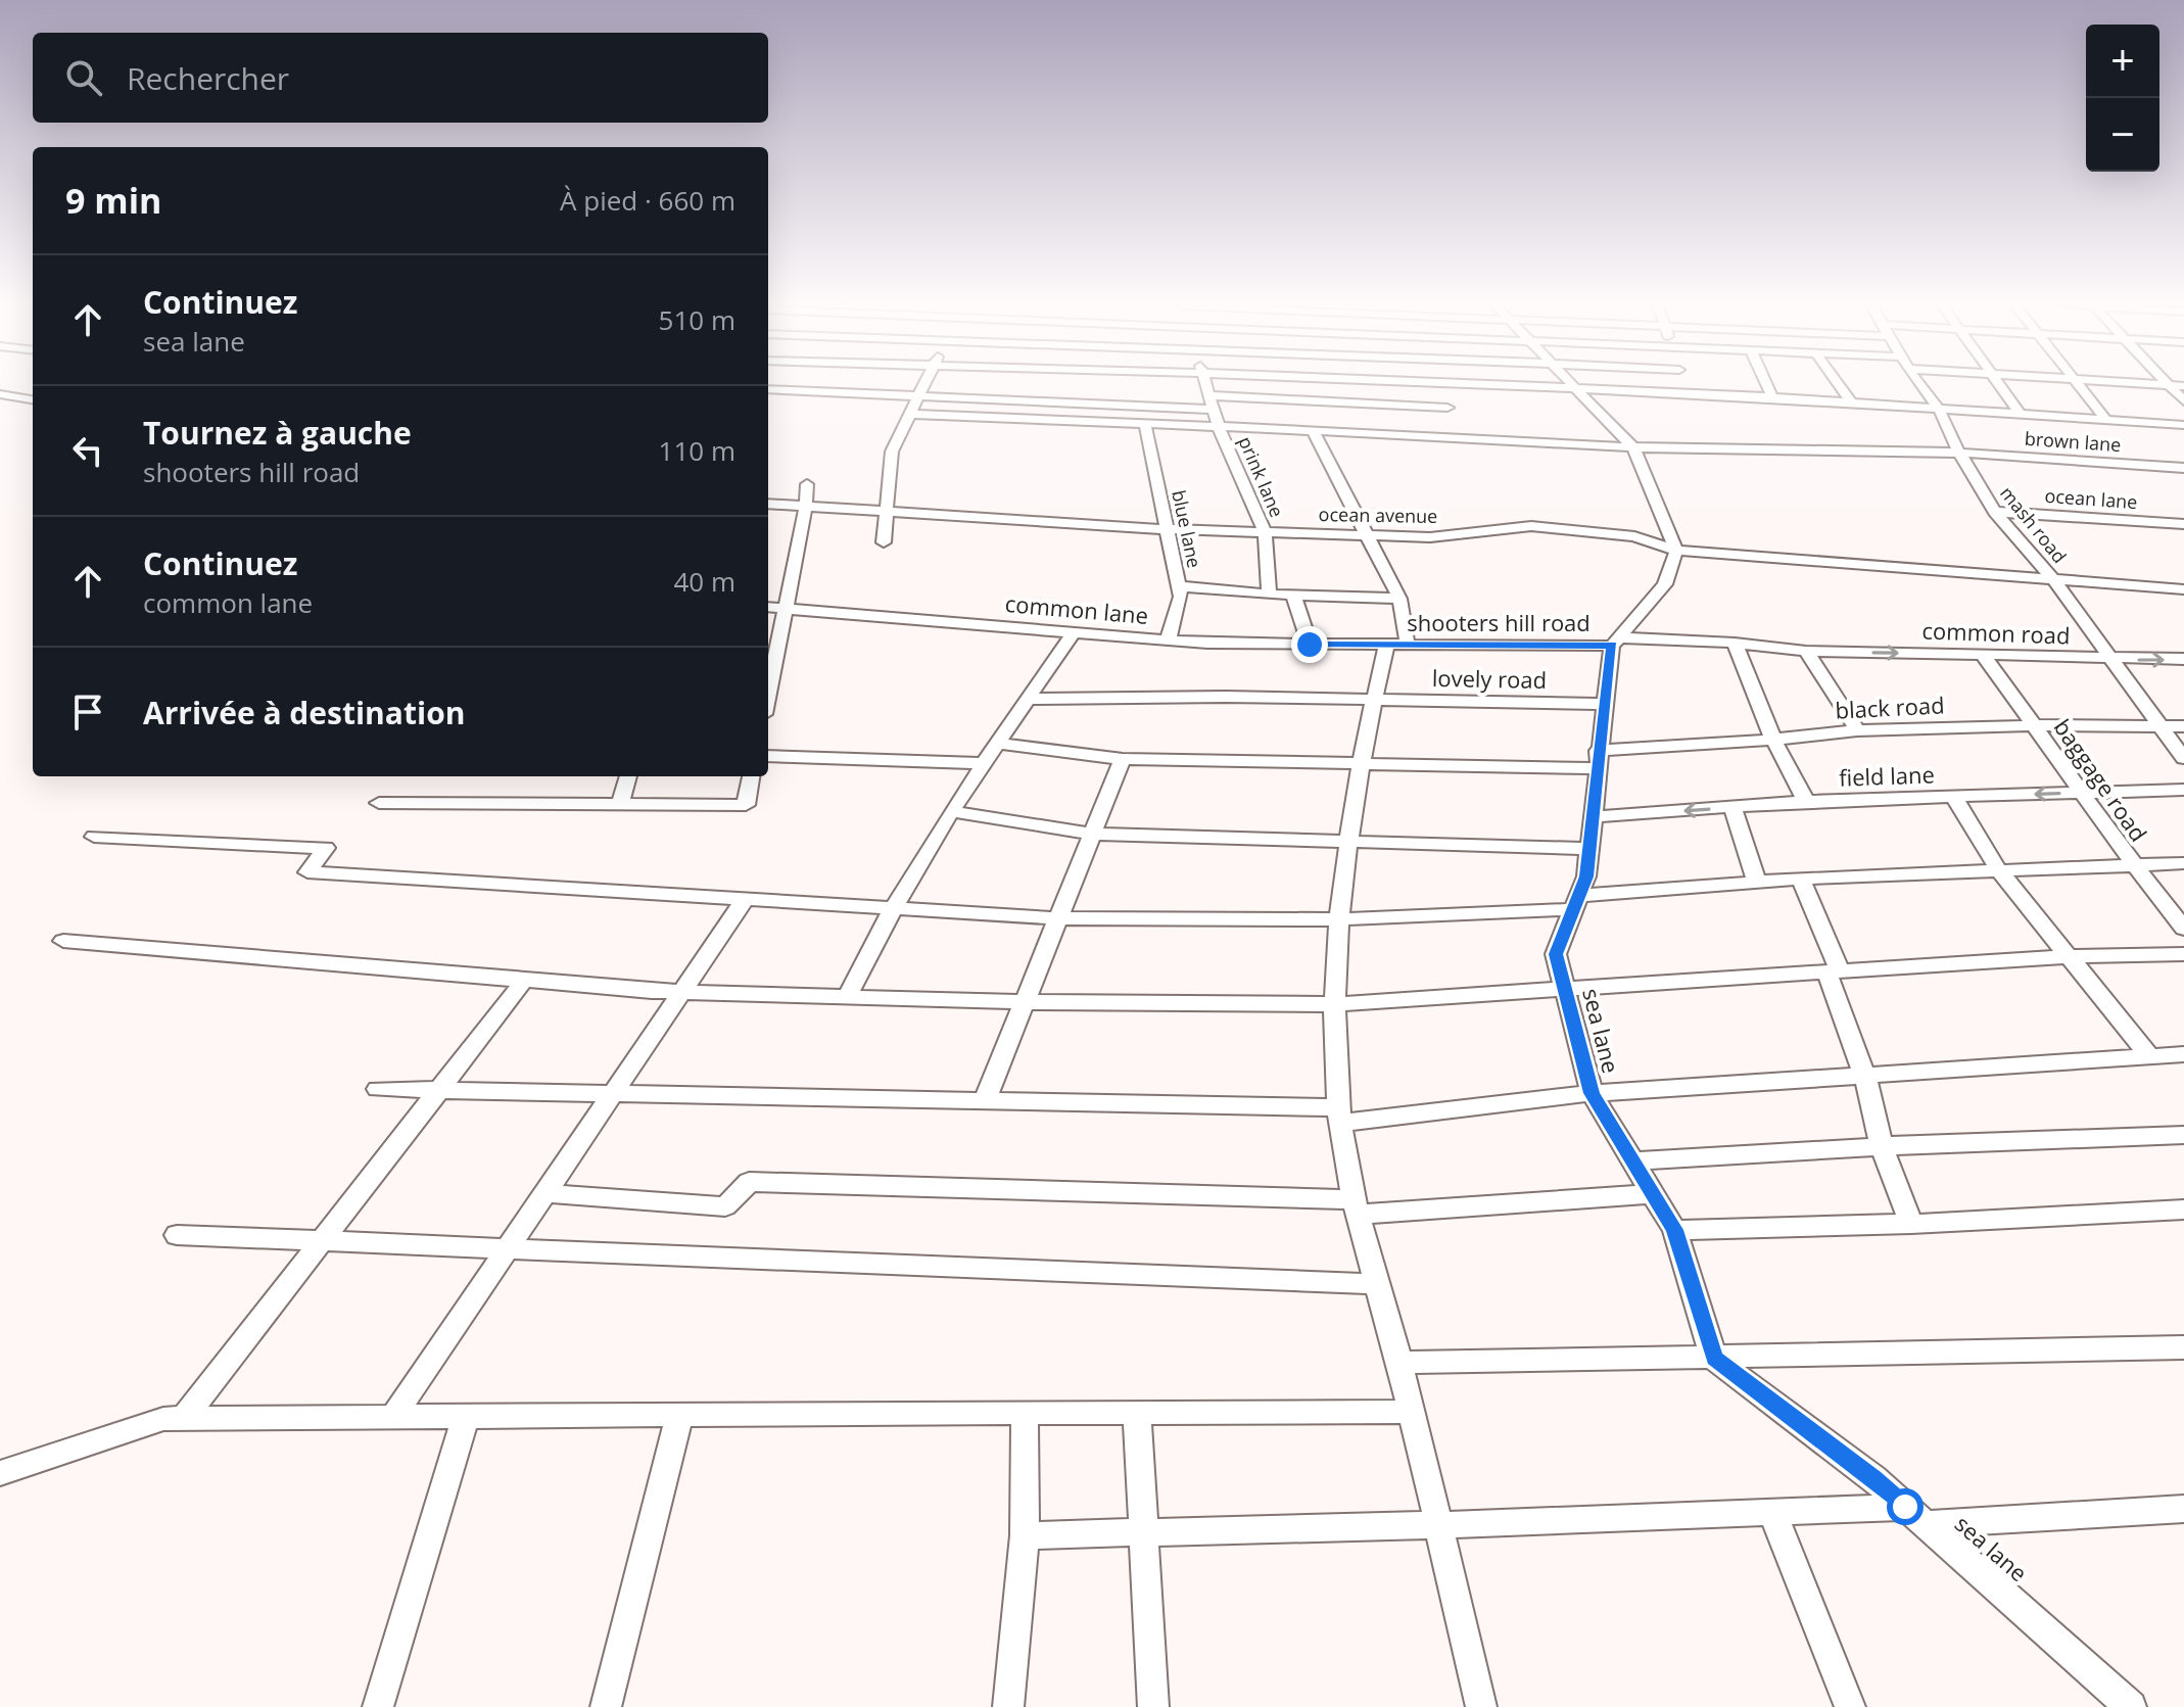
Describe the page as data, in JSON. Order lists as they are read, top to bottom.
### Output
{
  "streets": {
    "street": [
      "brown lane",
      "prink lane",
      "ocean lane",
      "ocean avenue",
      "mash road",
      "blue lane",
      "common lane",
      "shooters hill road",
      "common road",
      "lovely road",
      "black road",
      "field lane",
      "baggage road",
      "sea lane"
    ]
  },
  "crossings": [
    ["brown lane", "prink lane"],
    ["brown lane", "mash road"],
    ["brown lane", "blue lane"],
    ["prink lane", "ocean avenue"],
    ["ocean lane", "mash road"],
    ["ocean avenue", "blue lane"],
    ["mash road", "common road"],
    ["mash road", "black road"],
    ["blue lane", "common lane"],
    ["common lane", "shooters hill road"],
    ["shooters hill road", "common road"],
    ["shooters hill road", "sea lane"],
    ["common road", "baggage road"],
    ["lovely road", "sea lane"],
    ["black road", "baggage road"],
    ["black road", "sea lane"],
    ["field lane", "baggage road"],
    ["field lane", "sea lane"]
  ],
  "page": {
    "map_buttons": ["+", "−"],
    "search": "Rechercher",
    "heading": ["9 min", "À pied · 660 m"],
    "list": [
      ["Continuez", "sea lane", "510 m"],
      ["Tournez à gauche", "shooters hill road", "110 m"],
      ["Continuez", "common lane", "40 m"],
      "Arrivée à destination"
    ]
  }
}
